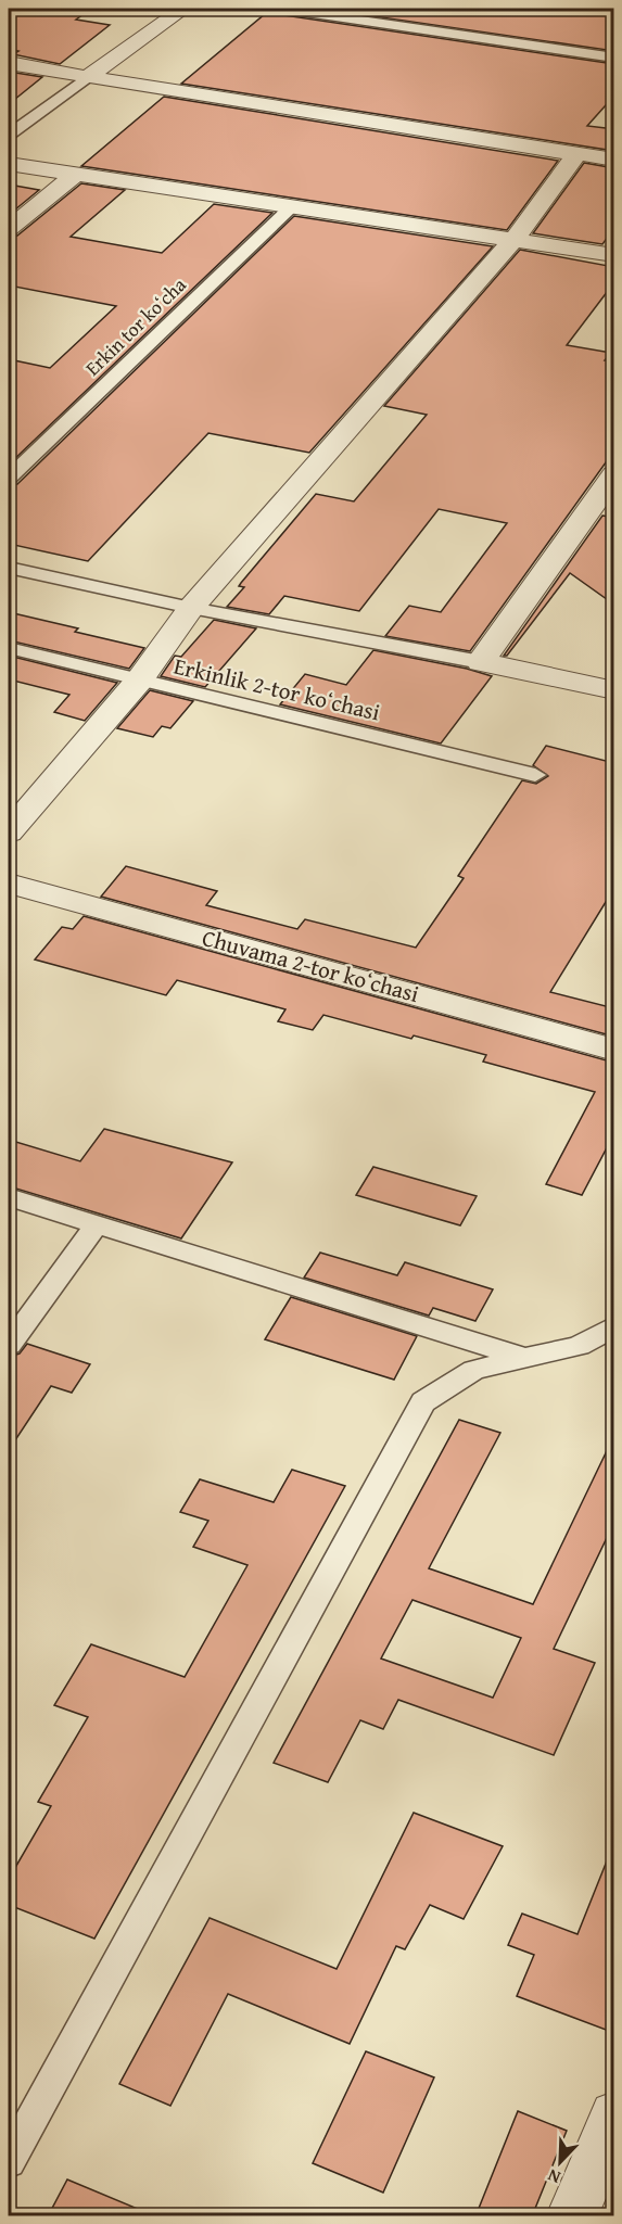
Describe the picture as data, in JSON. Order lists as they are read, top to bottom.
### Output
{
  "streets": {
    "street": ["Chuvama 2-tor koʻchasi"],
    "lane": ["Erkin tor koʻcha", "Erkinlik 2-tor koʻchasi"]
  },
  "north": "bottom left"
}
